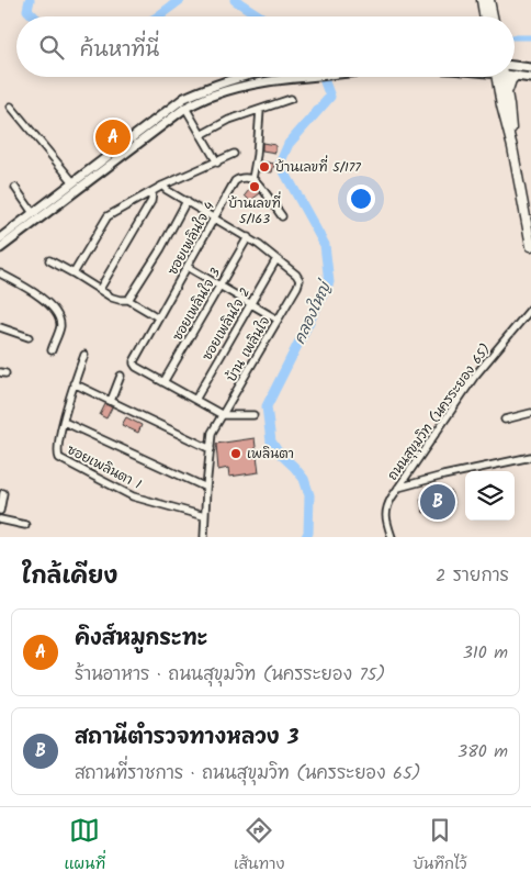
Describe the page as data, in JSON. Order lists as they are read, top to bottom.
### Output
{
  "streets": {
    "street": [
      "ซอยเพลินใจ 4",
      "ซอยเพลินใจ 3",
      "ซอยเพลินใจ 2",
      "บ้าน เพลินใจ",
      "ถนนสุขุมวิท (นครระยอง 65)",
      "ซอยเพลินตา 1"
    ]
  },
  "crossings": [
    ["ซอยเพลินใจ 4", "ซอยเพลินใจ 3"],
    ["ซอยเพลินใจ 2", "บ้าน เพลินใจ"]
  ],
  "water": ["คลองใหญ่"],
  "places": ["บ้านเลขที่ 5/177", "บ้านเลขที่ 5/163", "เพลินตา"],
  "page": {
    "search": "ค้นหาที่นี่",
    "pins": ["A", "B"],
    "heading": ["ใกล้เคียง", "2 รายการ"],
    "list": [
      {
        "mark": "A",
        "name": "คิงส์หมูกระทะ",
        "note": "ร้านอาหาร · ถนนสุขุมวิท (นครระยอง 75)",
        "value": "310 m"
      },
      {
        "mark": "B",
        "name": "สถานีตำรวจทางหลวง 3",
        "note": "สถานที่ราชการ · ถนนสุขุมวิท (นครระยอง 65)",
        "value": "380 m"
      }
    ],
    "nav": ["แผนที่", "เส้นทาง", "บันทึกไว้"]
  }
}
